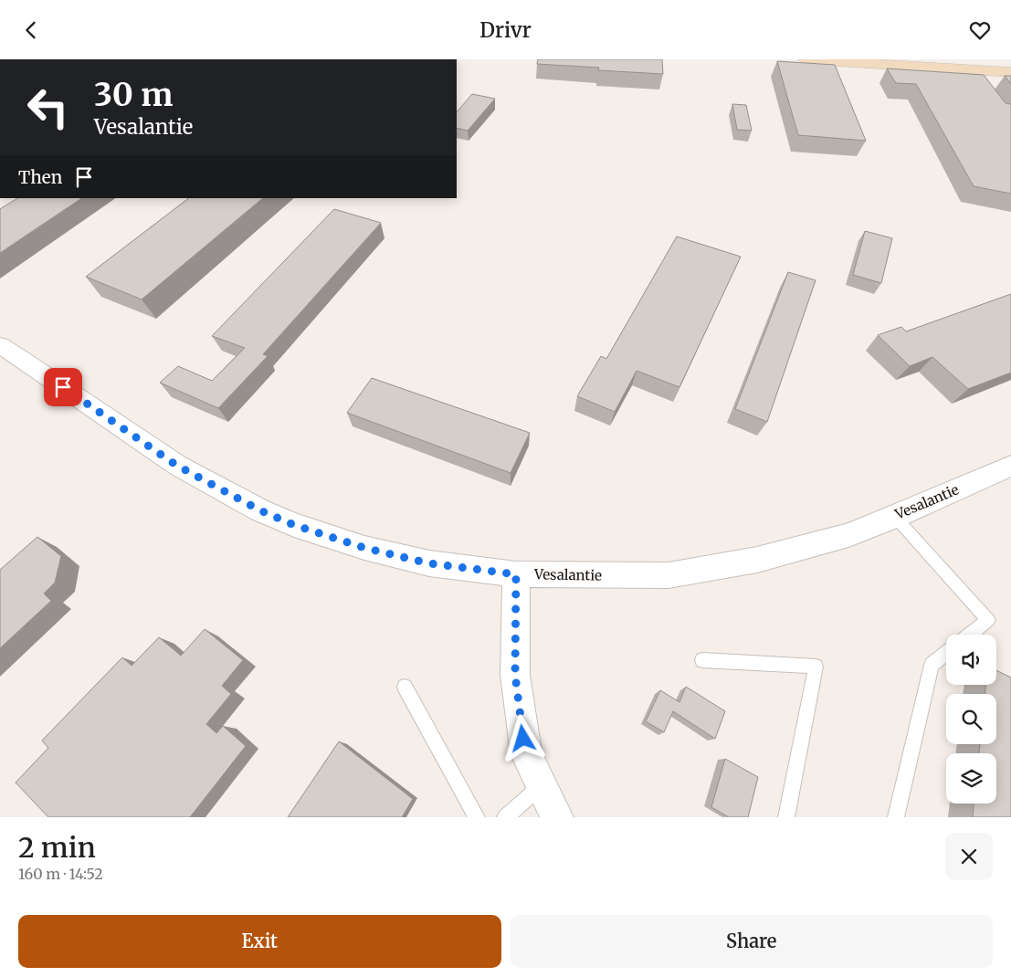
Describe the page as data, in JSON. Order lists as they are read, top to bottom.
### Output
{
  "streets": {
    "street": ["Vesalantie"]
  },
  "page": {
    "header": "Drivr",
    "turn": ["30 m", "Vesalantie"],
    "then": "Then",
    "heading": ["2 min", "160 m · 14:52"],
    "buttons": ["Exit", "Share"]
  }
}
